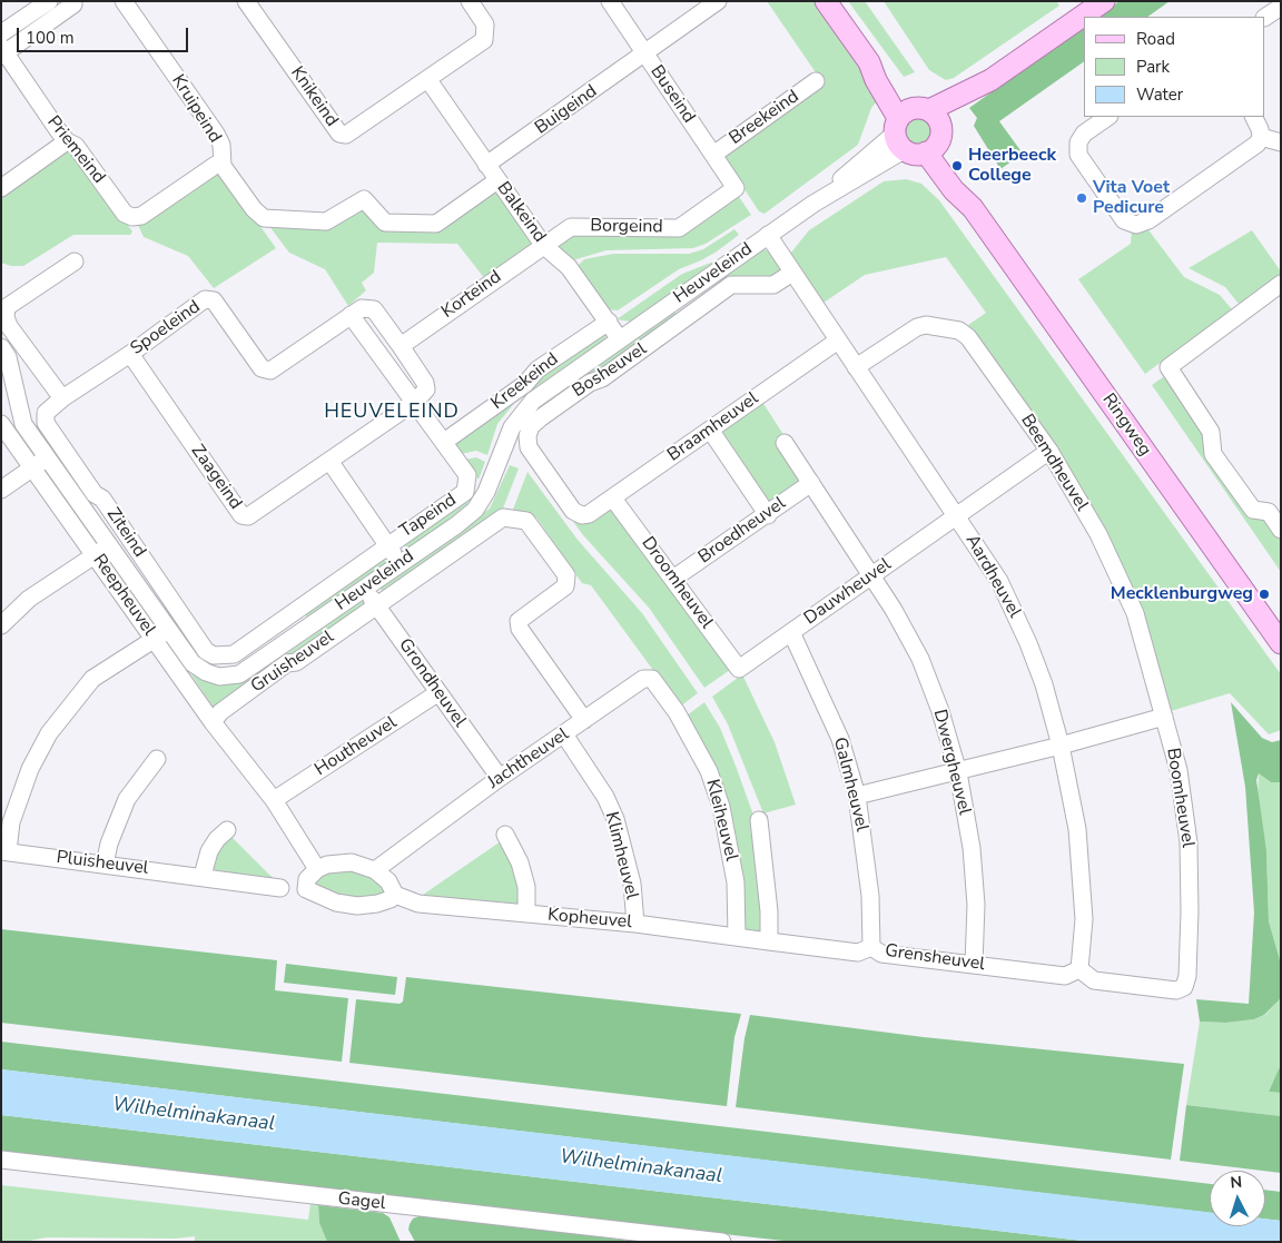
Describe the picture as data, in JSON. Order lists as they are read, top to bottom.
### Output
{
  "streets": {
    "main road": ["Ringweg"],
    "street": [
      "Buseind",
      "Knikeind",
      "Kruipeind",
      "Buigeind",
      "Breekeind",
      "Priemeind",
      "Balkeind",
      "Borgeind",
      "Heuveleind",
      "Korteind",
      "Spoeleind",
      "Bosheuvel",
      "Kreekeind",
      "Braamheuvel",
      "Beemdheuvel",
      "Zaageind",
      "Tapeind",
      "Broedheuvel",
      "Ziteind",
      "Aardheuvel",
      "Droomheuvel",
      "Dauwheuvel",
      "Reepheuvel",
      "Gruisheuvel",
      "Grondheuvel",
      "Houtheuvel",
      "Jachtheuvel",
      "Dwergheuvel",
      "Galmheuvel",
      "Boomheuvel",
      "Kleiheuvel",
      "Klimheuvel",
      "Pluisheuvel",
      "Kopheuvel",
      "Grensheuvel",
      "Gagel"
    ]
  },
  "crossings": [
    ["Buseind", "Buigeind"],
    ["Buseind", "Breekeind"],
    ["Buseind", "Borgeind"],
    ["Knikeind", "Balkeind"],
    ["Kruipeind", "Priemeind"],
    ["Buigeind", "Balkeind"],
    ["Balkeind", "Borgeind"],
    ["Balkeind", "Heuveleind"],
    ["Balkeind", "Korteind"],
    ["Balkeind", "Kreekeind"],
    ["Borgeind", "Korteind"],
    ["Heuveleind", "Ringweg"],
    ["Heuveleind", "Aardheuvel"],
    ["Heuveleind", "Reepheuvel"],
    ["Heuveleind", "Grondheuvel"],
    ["Spoeleind", "Zaageind"],
    ["Spoeleind", "Tapeind"],
    ["Spoeleind", "Ziteind"],
    ["Bosheuvel", "Braamheuvel"],
    ["Bosheuvel", "Aardheuvel"],
    ["Kreekeind", "Tapeind"],
    ["Braamheuvel", "Aardheuvel"],
    ["Braamheuvel", "Droomheuvel"],
    ["Beemdheuvel", "Aardheuvel"],
    ["Beemdheuvel", "Dauwheuvel"],
    ["Beemdheuvel", "Boomheuvel"],
    ["Zaageind", "Tapeind"],
    ["Tapeind", "Ziteind"],
    ["Broedheuvel", "Droomheuvel"],
    ["Aardheuvel", "Dauwheuvel"],
    ["Aardheuvel", "Boomheuvel"],
    ["Aardheuvel", "Grensheuvel"],
    ["Droomheuvel", "Dauwheuvel"],
    ["Dauwheuvel", "Dwergheuvel"],
    ["Dauwheuvel", "Galmheuvel"],
    ["Reepheuvel", "Gruisheuvel"],
    ["Reepheuvel", "Houtheuvel"],
    ["Gruisheuvel", "Grondheuvel"],
    ["Gruisheuvel", "Jachtheuvel"],
    ["Grondheuvel", "Houtheuvel"],
    ["Grondheuvel", "Jachtheuvel"],
    ["Jachtheuvel", "Kleiheuvel"],
    ["Jachtheuvel", "Klimheuvel"],
    ["Dwergheuvel", "Grensheuvel"],
    ["Galmheuvel", "Grensheuvel"],
    ["Boomheuvel", "Grensheuvel"],
    ["Kleiheuvel", "Kopheuvel"],
    ["Klimheuvel", "Kopheuvel"],
    ["Kopheuvel", "Grensheuvel"]
  ],
  "districts": ["HEUVELEIND"],
  "water": ["Wilhelminakanaal"],
  "places": ["Heerbeeck College", "Vita Voet Pedicure", "Mecklenburgweg"],
  "legend": ["Road", "Park", "Water"],
  "scale_bar": "100 m",
  "north": "top"
}
